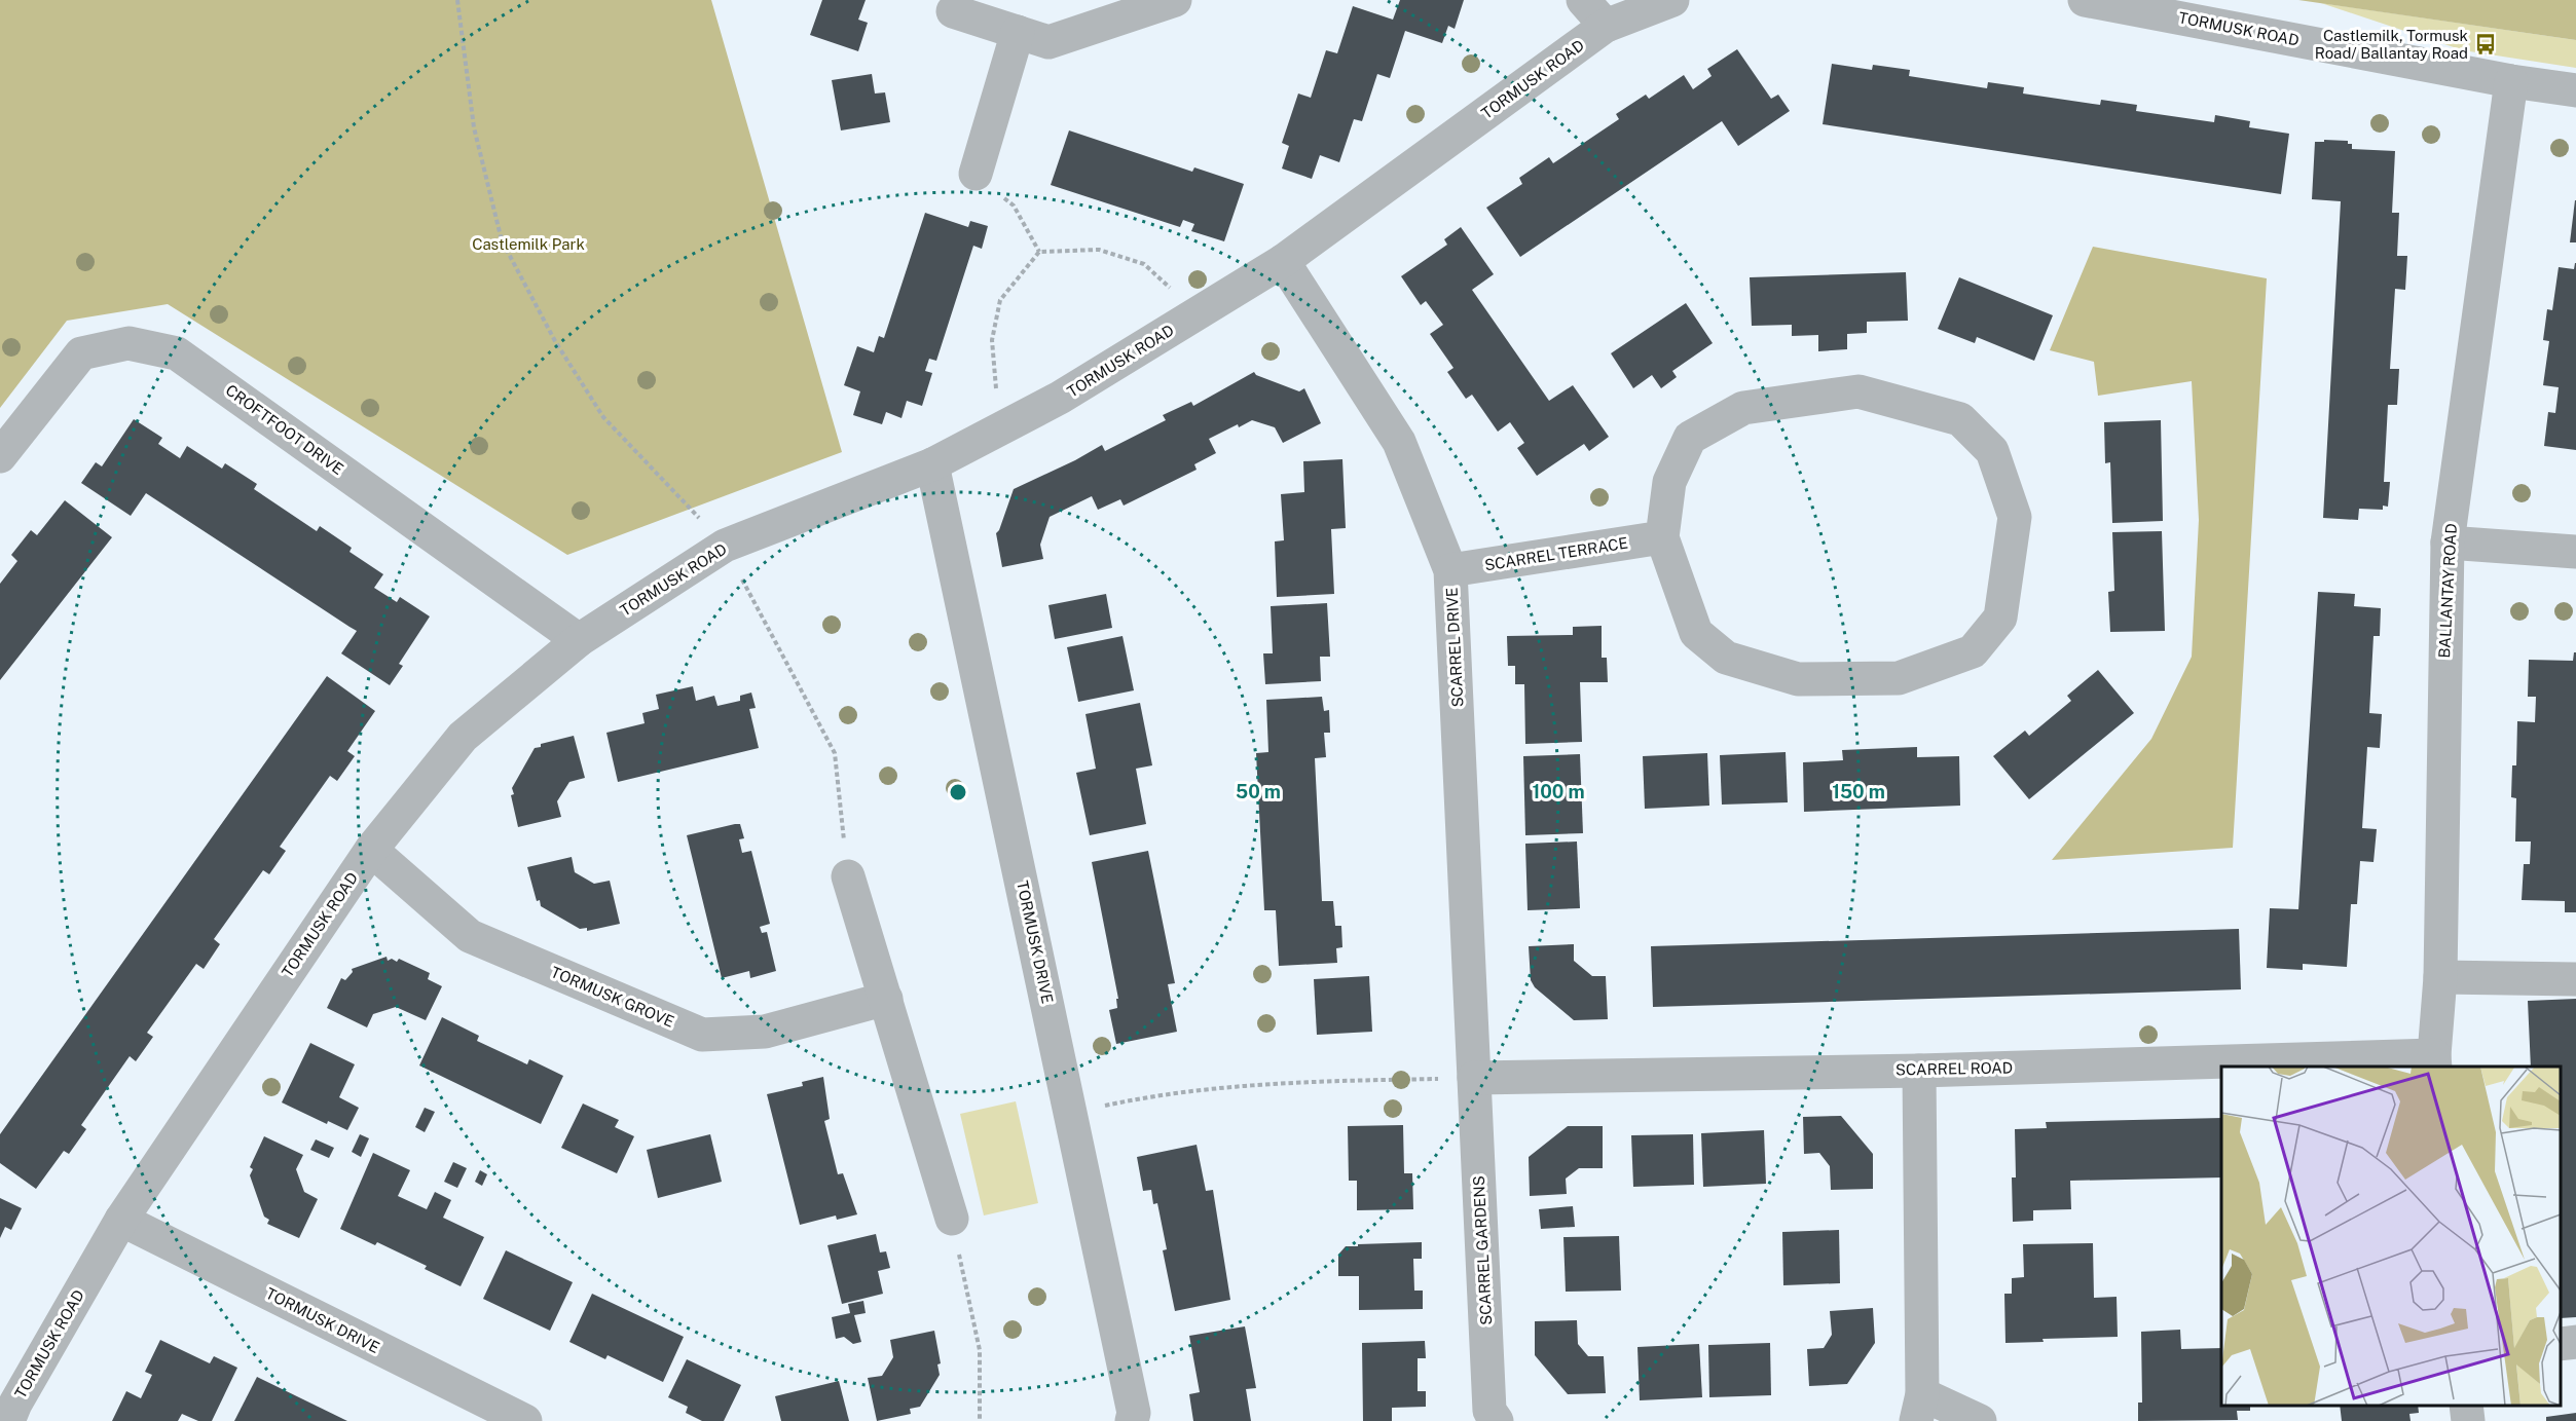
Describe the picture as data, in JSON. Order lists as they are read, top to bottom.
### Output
{
  "streets": {
    "street": [
      "TORMUSK ROAD",
      "CROFTFOOT DRIVE",
      "SCARREL TERRACE",
      "BALLANTAY ROAD",
      "SCARREL DRIVE",
      "TORMUSK DRIVE",
      "TORMUSK GROVE",
      "SCARREL ROAD",
      "SCARREL GARDENS"
    ]
  },
  "crossings": [
    ["TORMUSK ROAD", "CROFTFOOT DRIVE"],
    ["TORMUSK ROAD", "BALLANTAY ROAD"],
    ["TORMUSK ROAD", "SCARREL DRIVE"],
    ["TORMUSK ROAD", "TORMUSK DRIVE"],
    ["TORMUSK ROAD", "TORMUSK GROVE"],
    ["SCARREL TERRACE", "SCARREL DRIVE"],
    ["BALLANTAY ROAD", "SCARREL ROAD"],
    ["SCARREL DRIVE", "SCARREL ROAD"],
    ["SCARREL DRIVE", "SCARREL GARDENS"],
    ["SCARREL ROAD", "SCARREL GARDENS"]
  ],
  "parks": ["Castlemilk Park"],
  "places": {
    "bus stop": ["Castlemilk, Tormusk Road/ Ballantay Road"]
  },
  "rings": ["50 m", "100 m", "150 m"]
}
